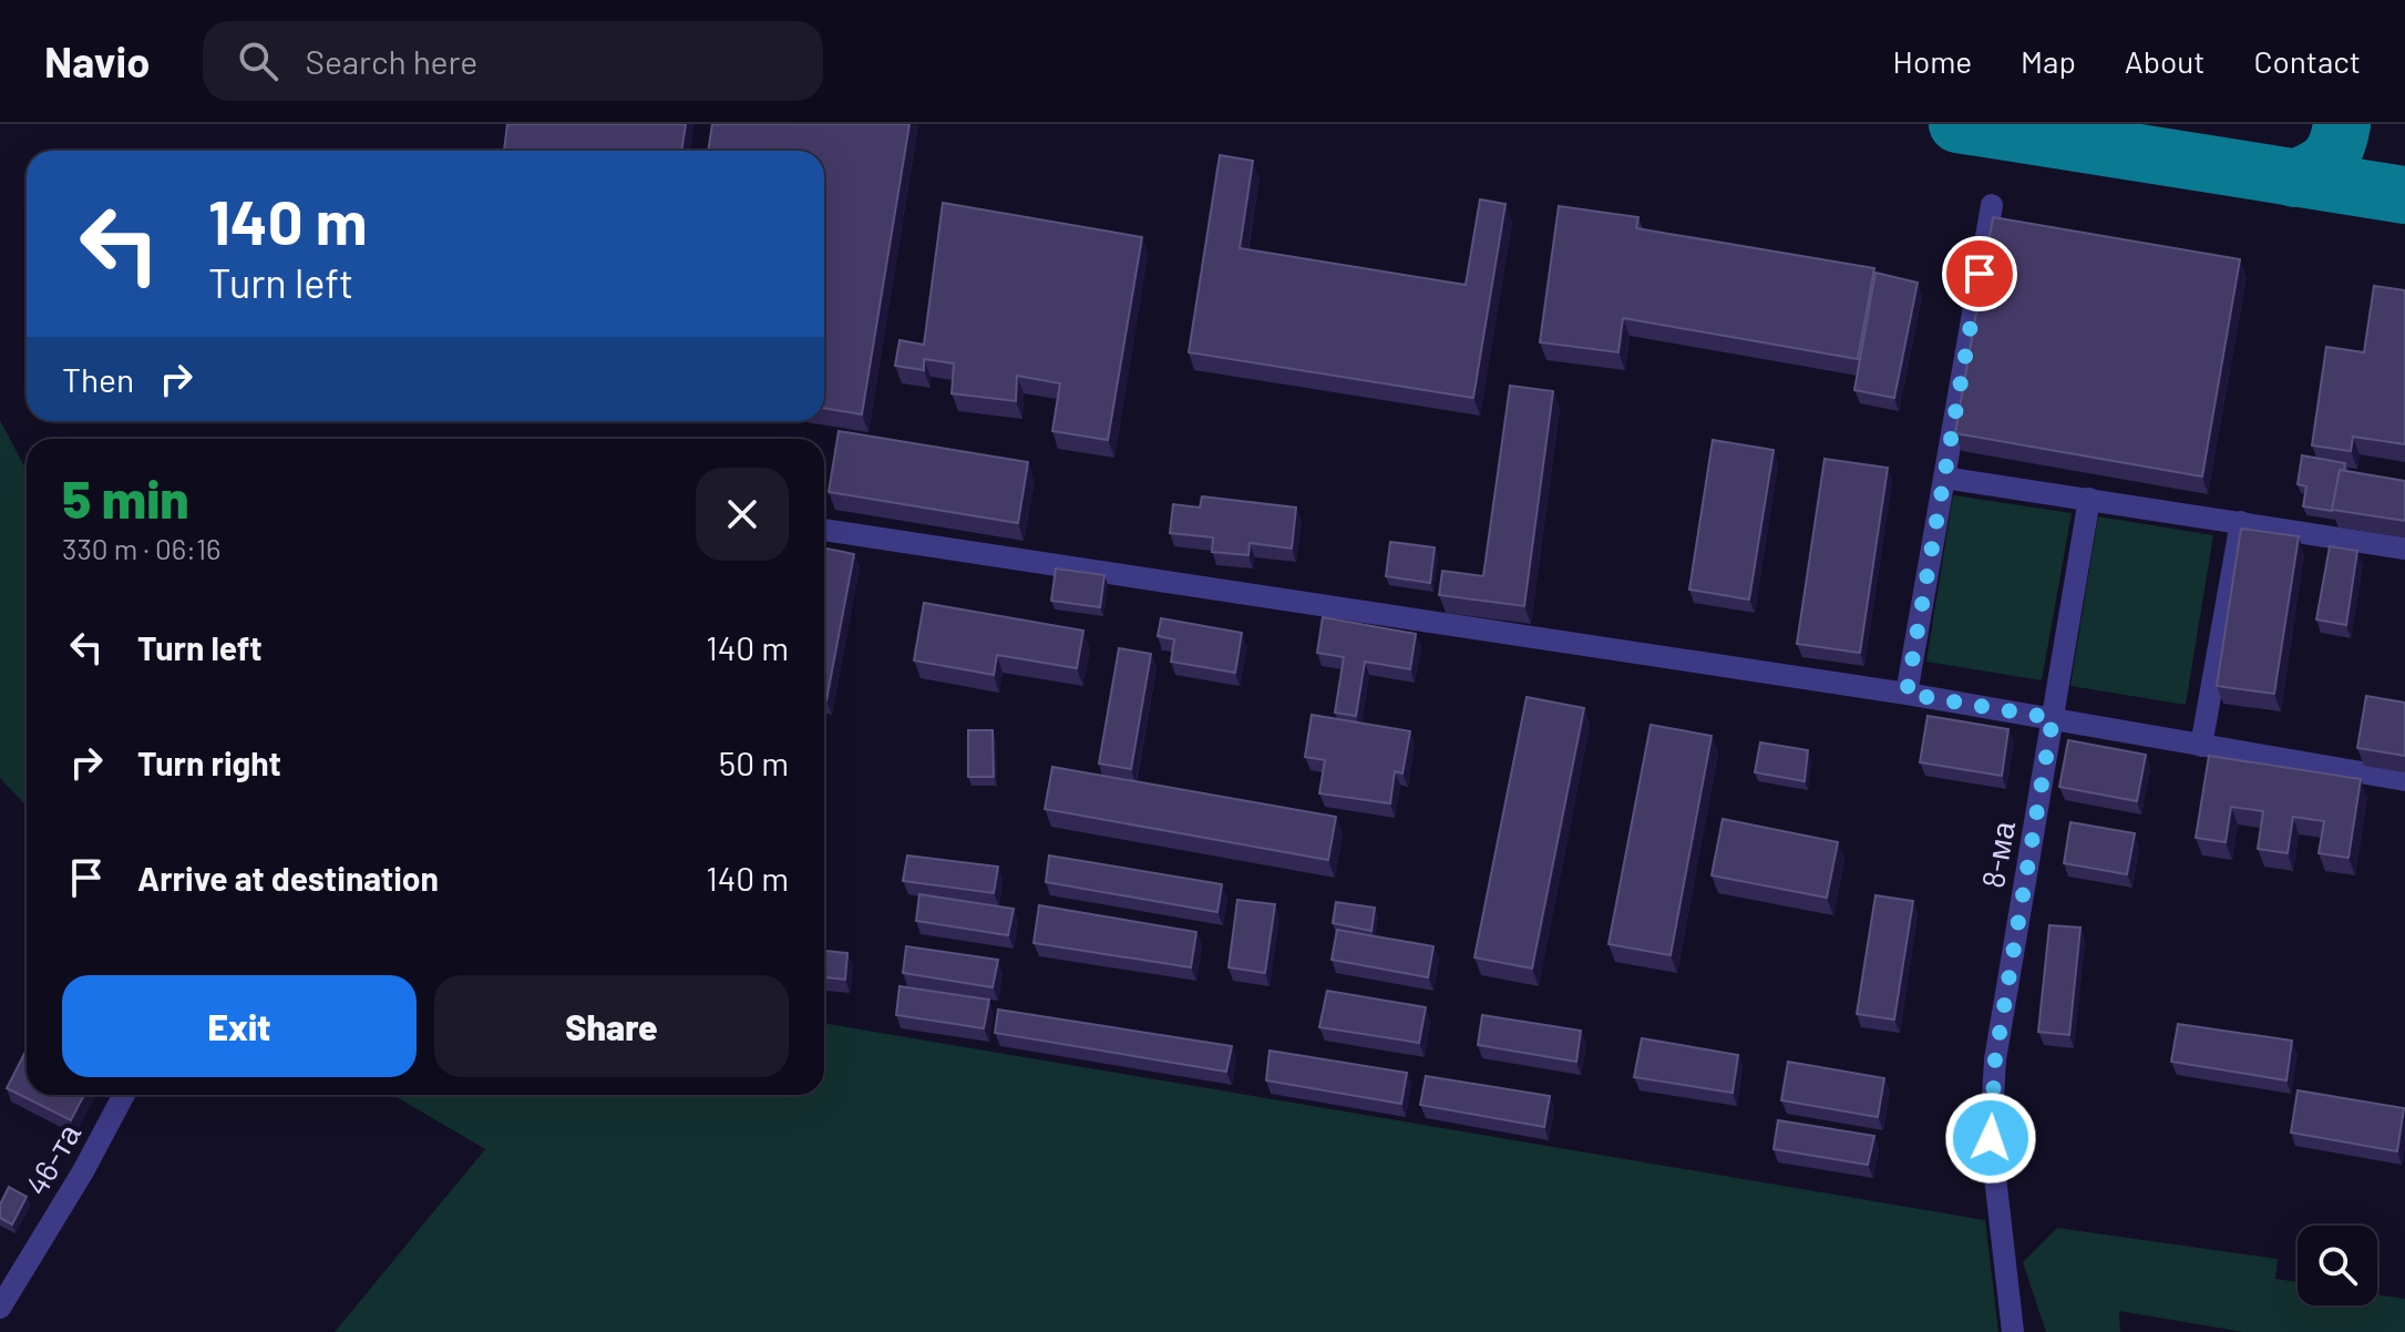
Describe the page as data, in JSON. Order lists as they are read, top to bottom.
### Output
{
  "streets": {
    "street": ["8-ма", "46-та"]
  },
  "page": {
    "header": "Navio",
    "search": "Search here",
    "nav": [
      "Home",
      "Map",
      "About",
      "Contact"
    ],
    "turn": ["140 m", "Turn left"],
    "then": "Then",
    "heading": ["5 min", "330 m · 06:16"],
    "list": [
      {
        "name": "Turn left",
        "value": "140 m"
      },
      {
        "name": "Turn right",
        "value": "50 m"
      },
      {
        "name": "Arrive at destination",
        "value": "140 m"
      }
    ],
    "buttons": ["Exit", "Share"]
  }
}
